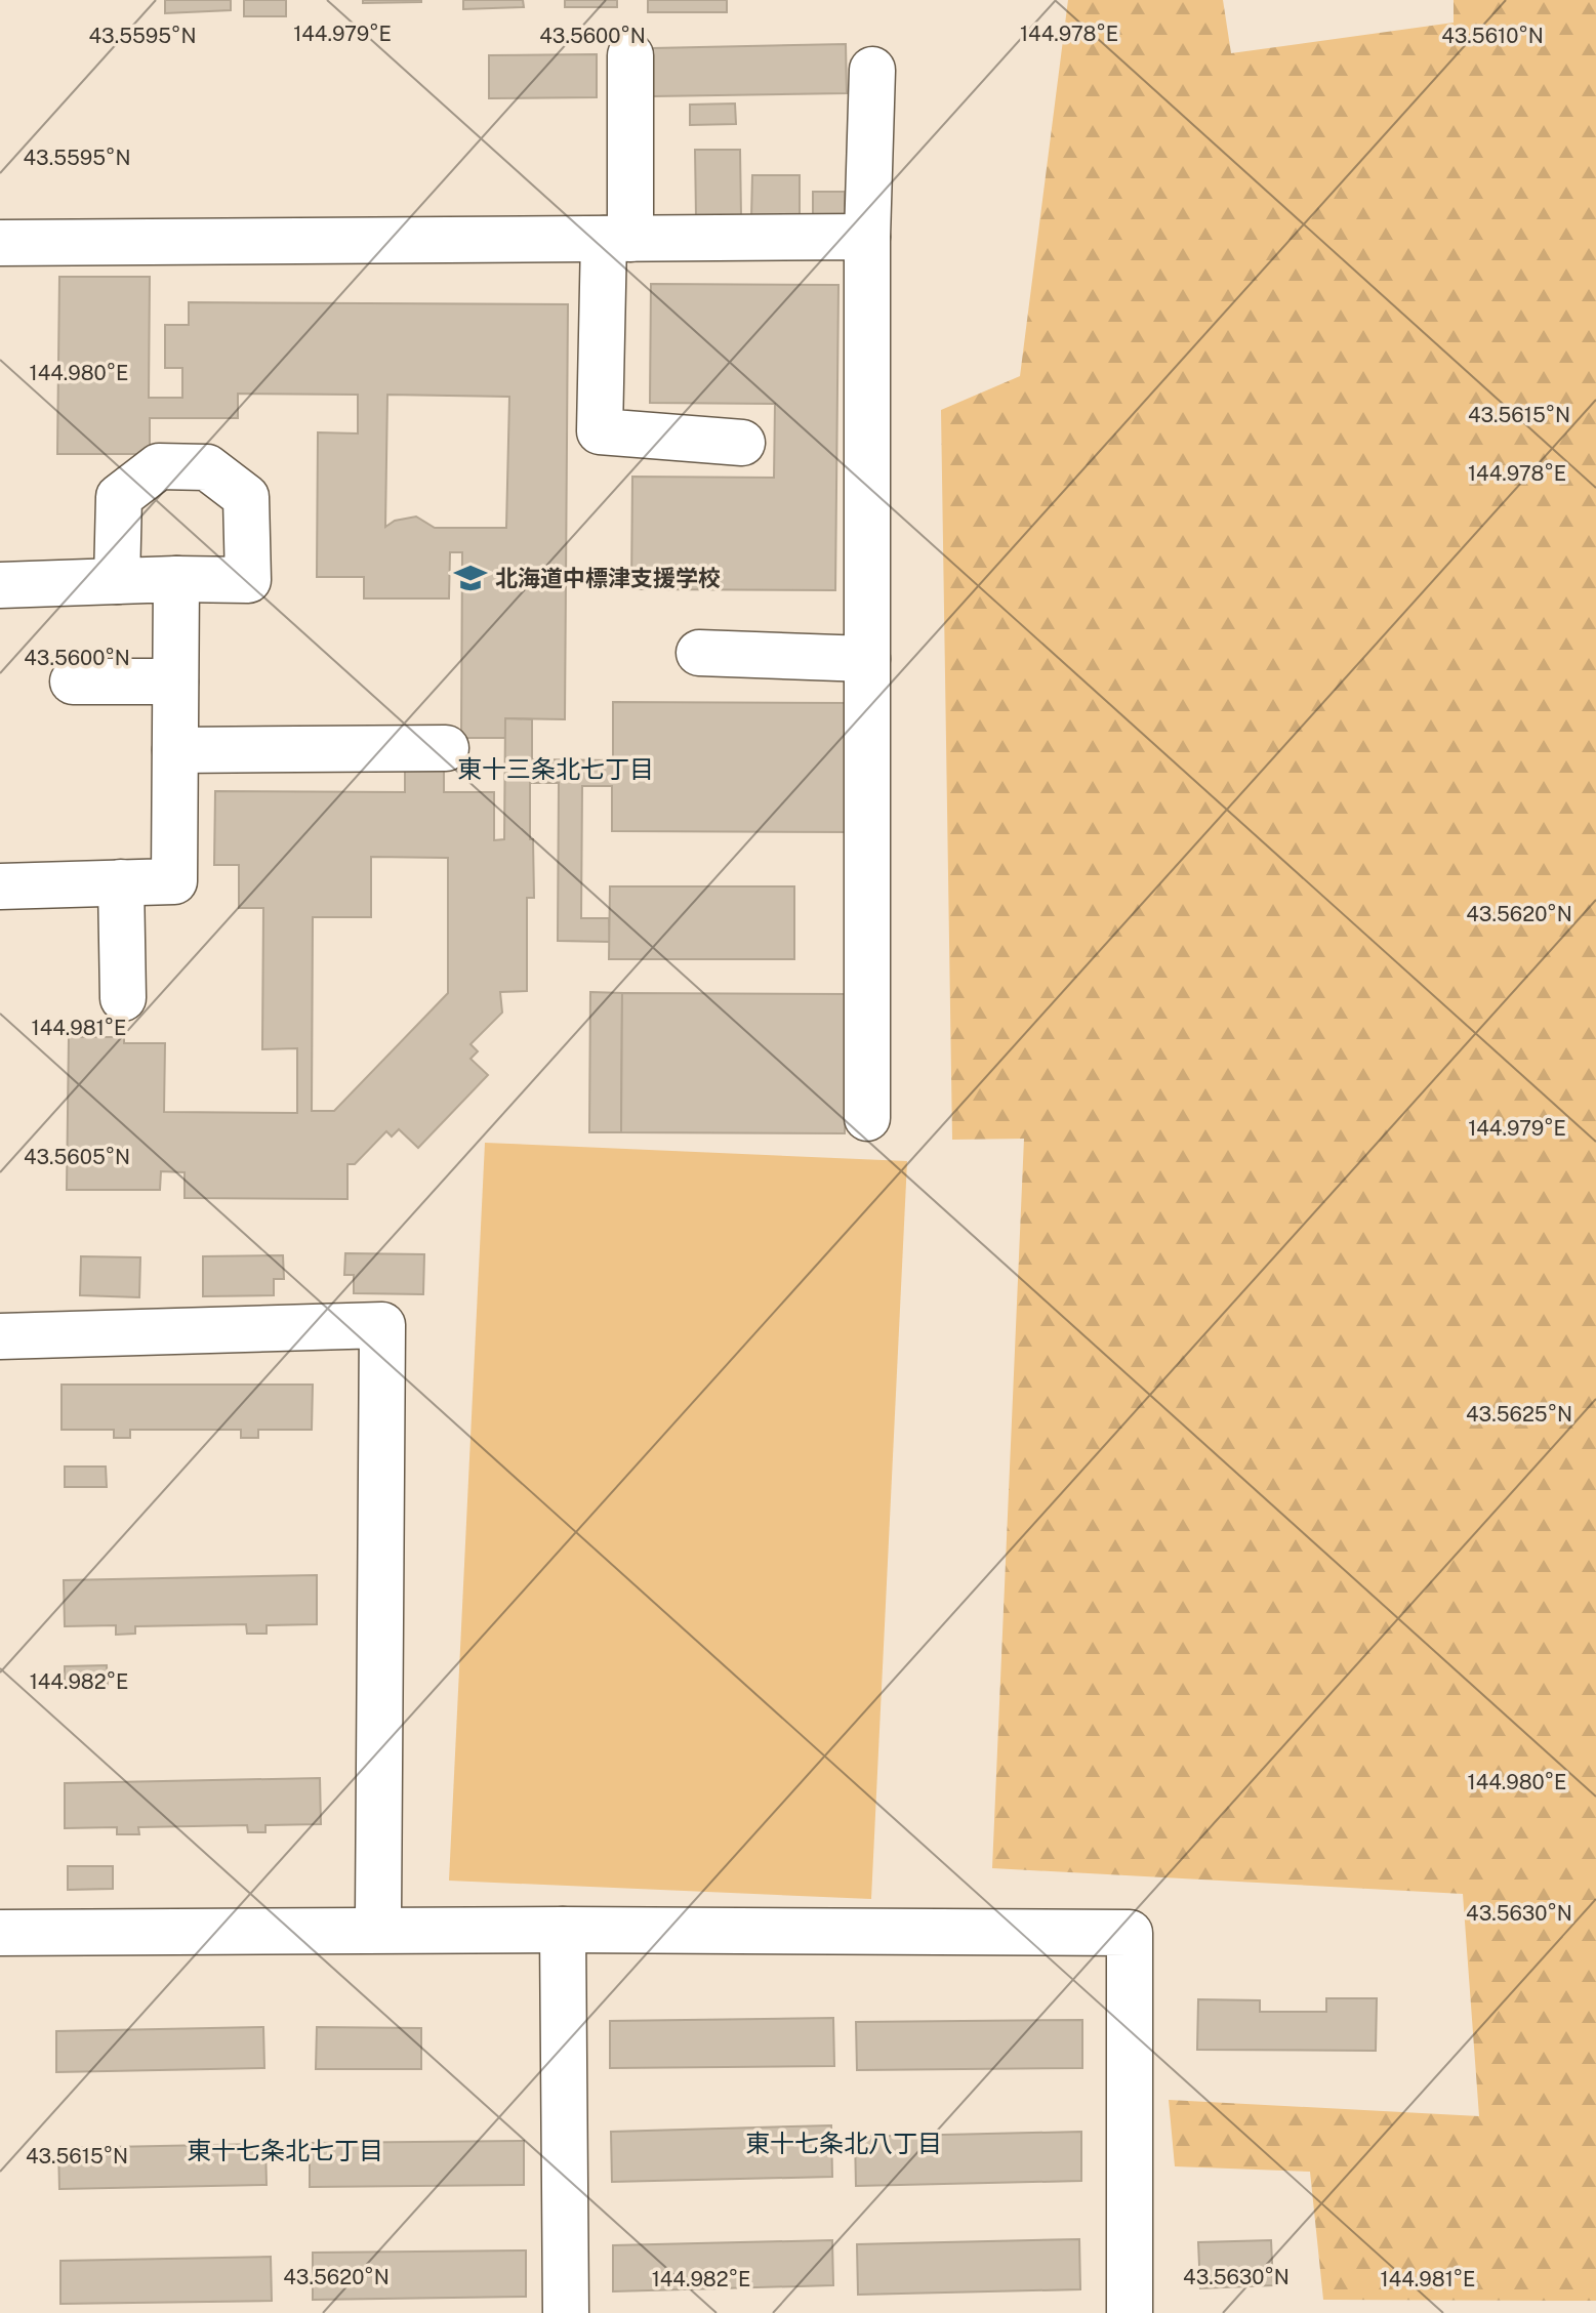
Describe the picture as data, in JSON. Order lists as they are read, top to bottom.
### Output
{
  "districts": ["東十三条北七丁目", "東十七条北八丁目", "東十七条北七丁目"],
  "places": {
    "school or university": ["北海道中標津支援学校"]
  },
  "coordinates": [
    "144.978°E",
    "144.979°E",
    "43.5595°N",
    "43.5600°N",
    "43.5610°N",
    "144.980°E",
    "43.5615°N",
    "43.5620°N",
    "144.981°E",
    "43.5605°N",
    "43.5625°N",
    "144.982°E",
    "43.5630°N"
  ]
}
